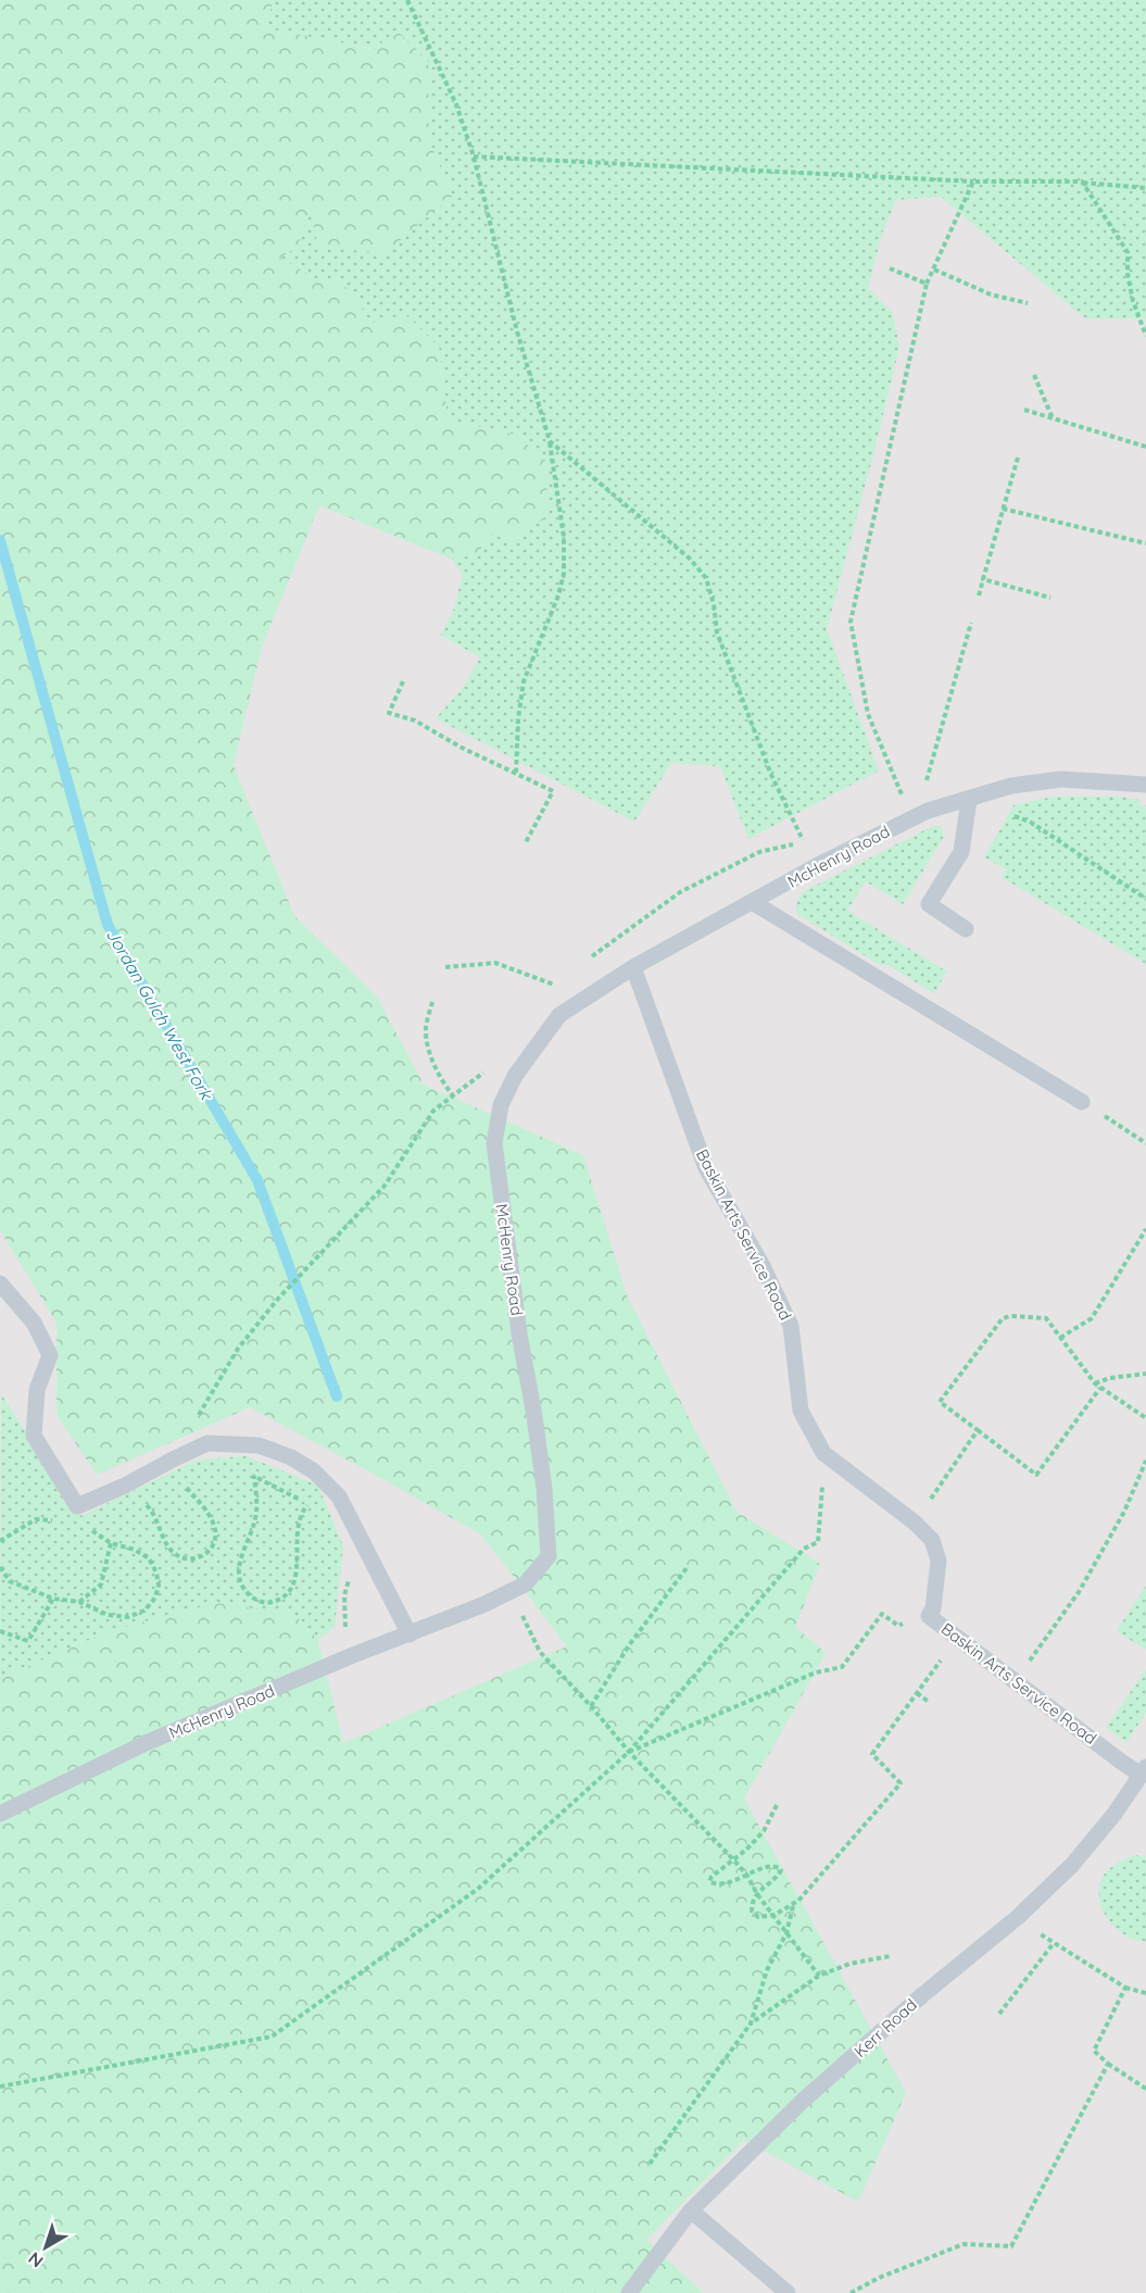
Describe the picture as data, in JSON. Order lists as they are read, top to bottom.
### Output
{
  "streets": {
    "lane": ["McHenry Road", "Baskin Arts Service Road", "Kerr Road"]
  },
  "crossings": [
    ["McHenry Road", "Baskin Arts Service Road"],
    ["Baskin Arts Service Road", "Kerr Road"]
  ],
  "water": ["Jordan Gulch West Fork"],
  "north": "bottom left"
}
